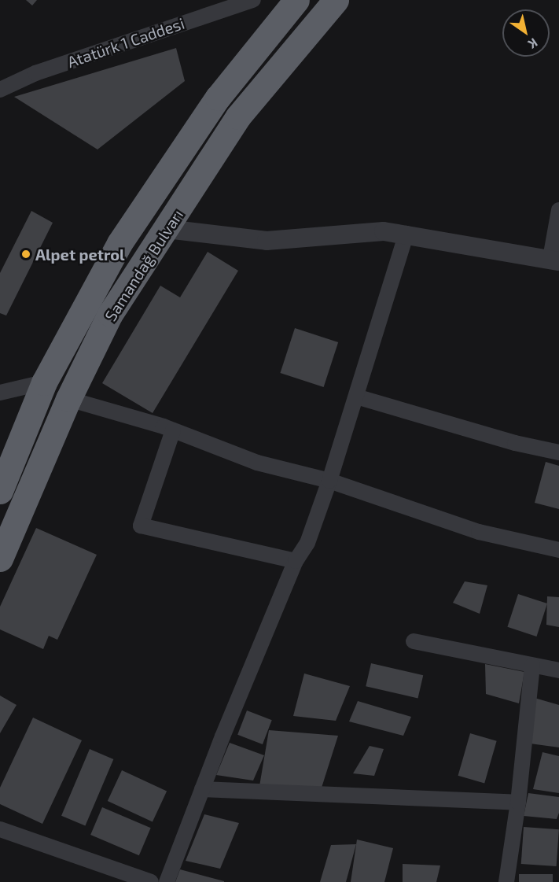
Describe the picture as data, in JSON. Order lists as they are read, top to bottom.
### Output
{
  "streets": {
    "highway": ["Samandağ Bulvarı"],
    "street": ["Atatürk 1 Caddesi"]
  },
  "places": ["Alpet petrol"],
  "north": "bottom right"
}
